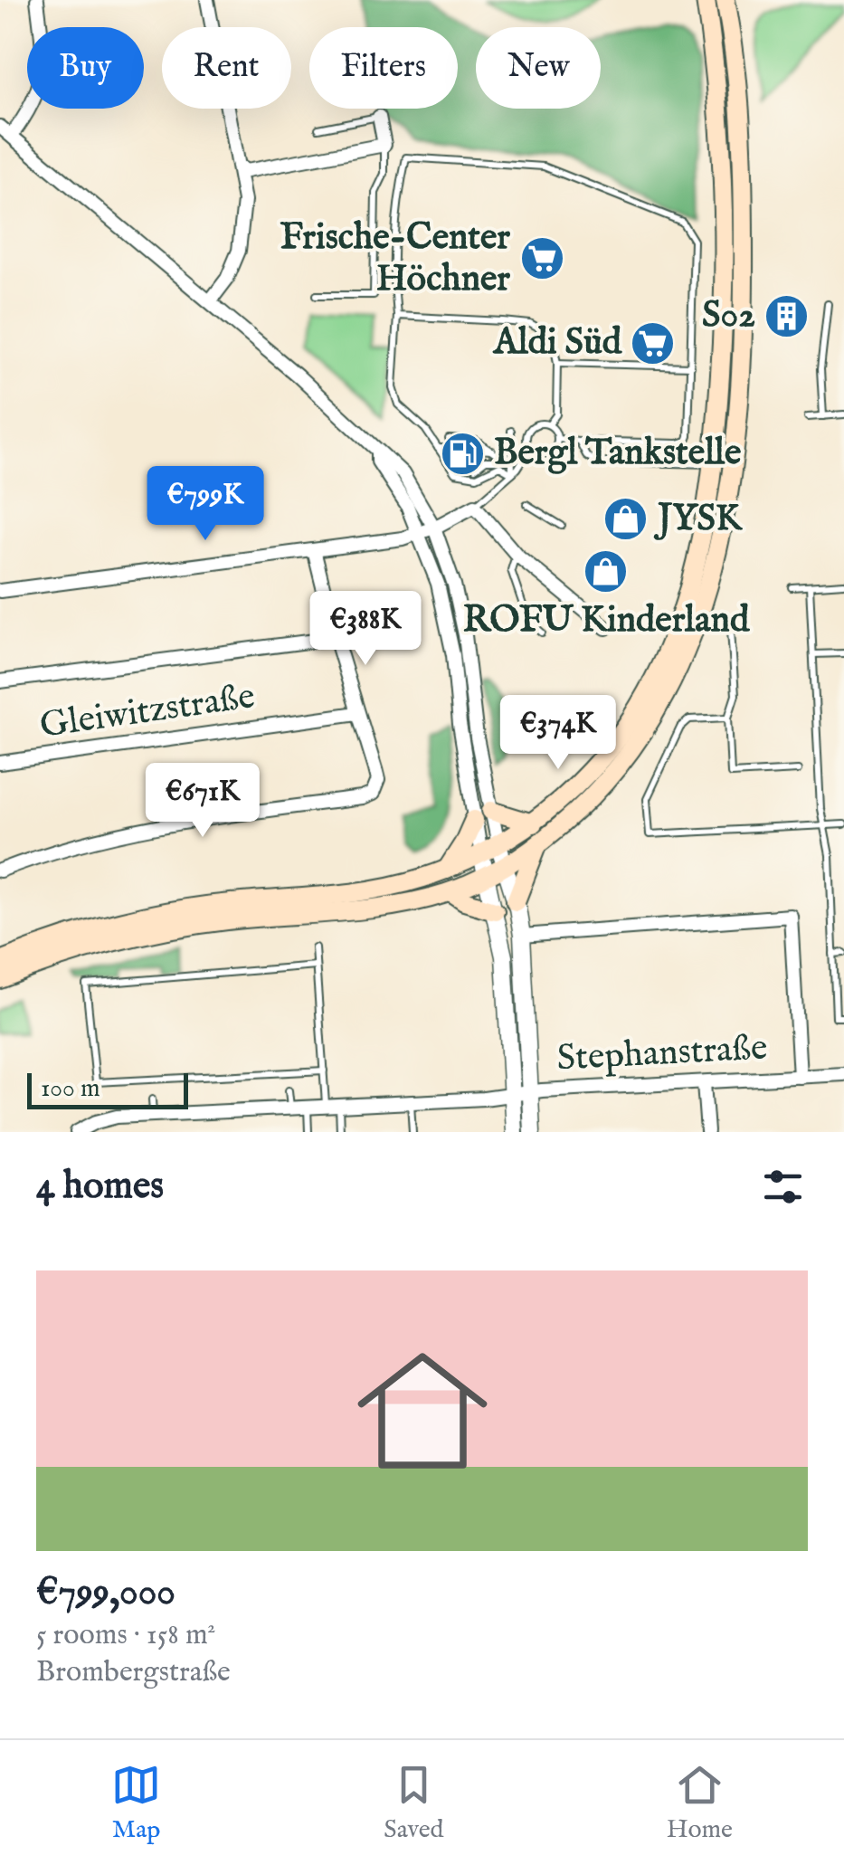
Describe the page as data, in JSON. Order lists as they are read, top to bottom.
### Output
{
  "streets": {
    "street": ["Gleiwitzstraße", "Stephanstraße"]
  },
  "places": {
    "supermarket": ["Frische-Center Höchner", "Aldi Süd"],
    "building": ["S02"],
    "fuel station": ["Bergl Tankstelle"],
    "shop": ["JYSK", "ROFU Kinderland"]
  },
  "scale_bar": "100 m",
  "page": {
    "chip": [
      "Buy",
      "Rent",
      "Filters",
      "New"
    ],
    "price": [
      "€799K",
      "€388K",
      "€374K",
      "€671K"
    ],
    "scale": "100 m",
    "heading": "4 homes",
    "list": [
      {
        "name": "€799,000",
        "note": "5 rooms · 158 m² · Brombergstraße"
      }
    ],
    "tabs": ["Map", "Saved", "Home"]
  }
}
